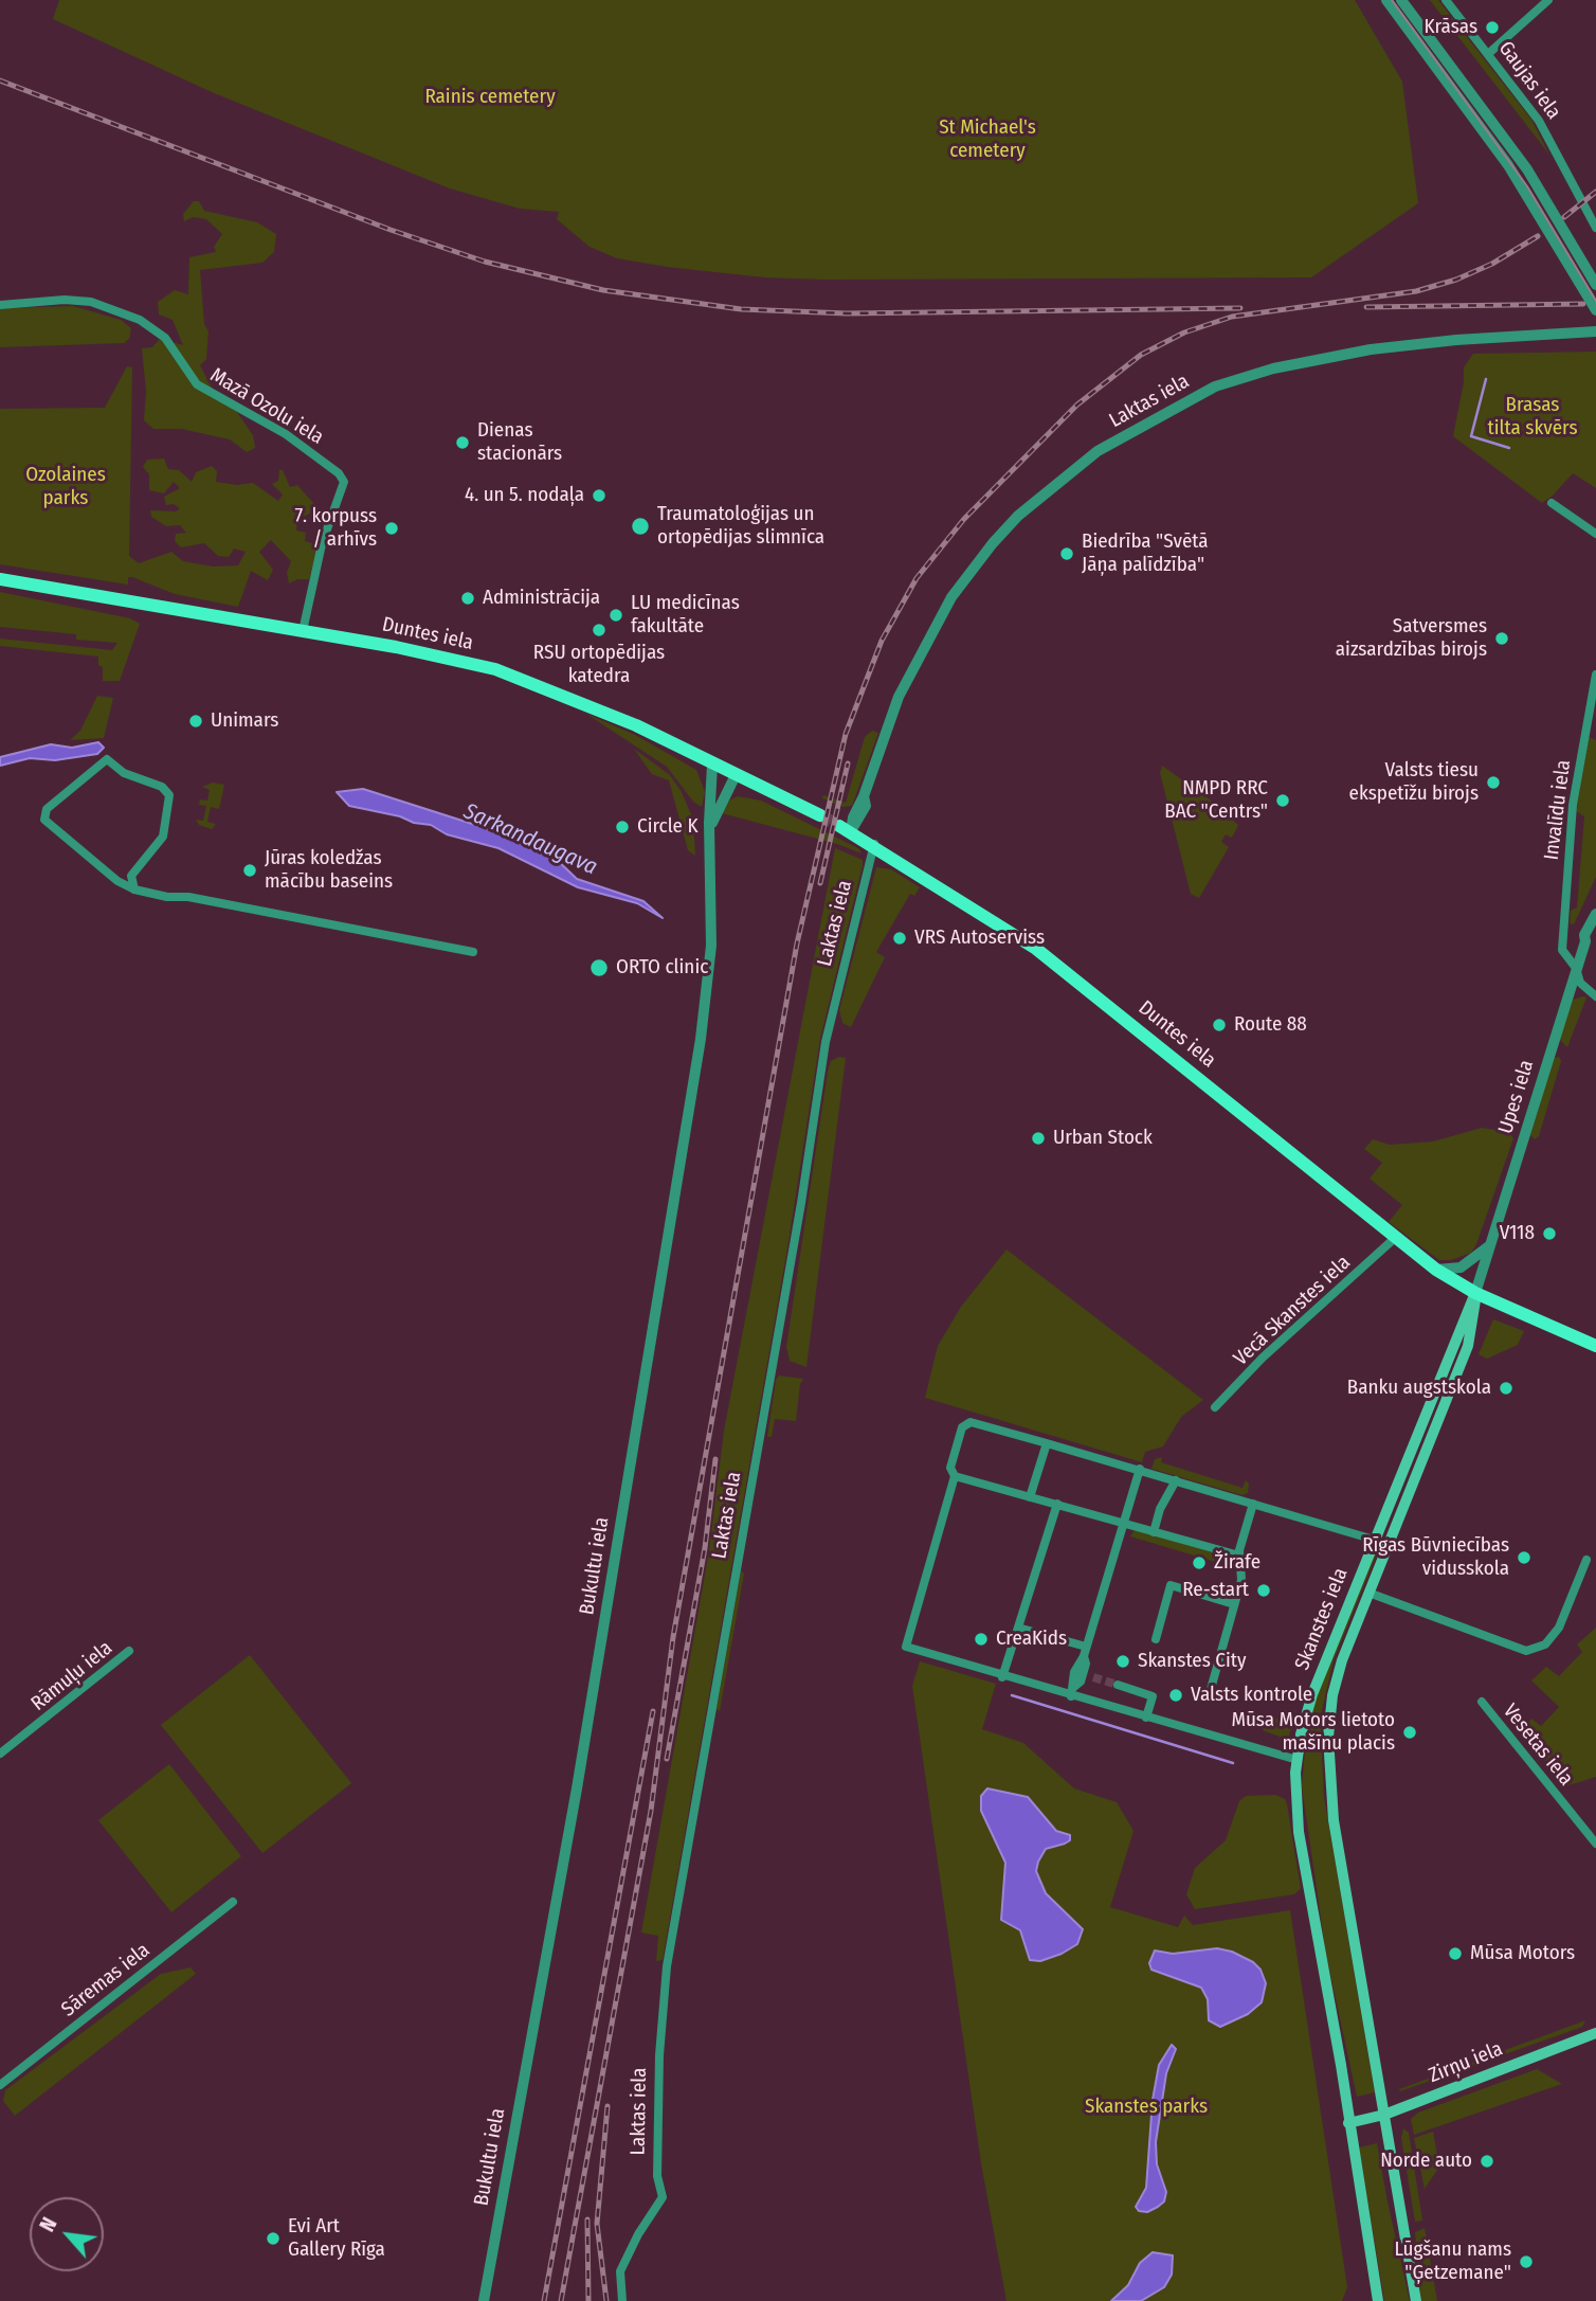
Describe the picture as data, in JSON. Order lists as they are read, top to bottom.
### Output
{
  "streets": {
    "main road": ["Duntes iela", "Skanstes iela", "Zirņu iela"],
    "street": [
      "Gaujas iela",
      "Laktas iela",
      "Mazā Ozolu iela",
      "Invalīdu iela",
      "Upes iela",
      "Vecā Skanstes iela",
      "Bukultu iela",
      "Rāmuļu iela",
      "Vesetas iela",
      "Sāremas iela"
    ]
  },
  "crossings": [
    ["Laktas iela", "Duntes iela"],
    ["Mazā Ozolu iela", "Duntes iela"],
    ["Duntes iela", "Upes iela"],
    ["Duntes iela", "Vecā Skanstes iela"],
    ["Duntes iela", "Bukultu iela"],
    ["Duntes iela", "Skanstes iela"],
    ["Invalīdu iela", "Upes iela"],
    ["Upes iela", "Skanstes iela"],
    ["Skanstes iela", "Zirņu iela"]
  ],
  "water": ["Sarkandaugava"],
  "parks": [
    "Rainis cemetery",
    "St Michael's cemetery",
    "Brasas tilta skvērs",
    "Ozolaines parks",
    "Skanstes parks"
  ],
  "places": [
    "Krāsas",
    "Dienas stacionārs",
    "4. un 5. nodaļa",
    "Traumatoloģijas un ortopēdijas slimnīca",
    "7. korpuss / arhīvs",
    "Biedrība \"Svētā Jāņa palīdzība\"",
    "Administrācija",
    "LU medicīnas fakultāte",
    "RSU ortopēdijas katedra",
    "Satversmes aizsardzības birojs",
    "Unimars",
    "Valsts tiesu ekspetīžu birojs",
    "NMPD RRC BAC \"Centrs\"",
    "Circle K",
    "Jūras koledžas mācību baseins",
    "VRS Autoserviss",
    "ORTO clinic",
    "Route 88",
    "Urban Stock",
    "V118",
    "Banku augstskola",
    "Rīgas Būvniecības vidusskola",
    "Žirafe",
    "Re-start",
    "CreaKids",
    "Skanstes City",
    "Valsts kontrole",
    "Mūsa Motors lietoto mašīnu placis",
    "Mūsa Motors",
    "Norde auto",
    "Evi Art Gallery Rīga",
    "Lūgšanu nams \"Ģetzemane\""
  ],
  "north": "top left"
}
